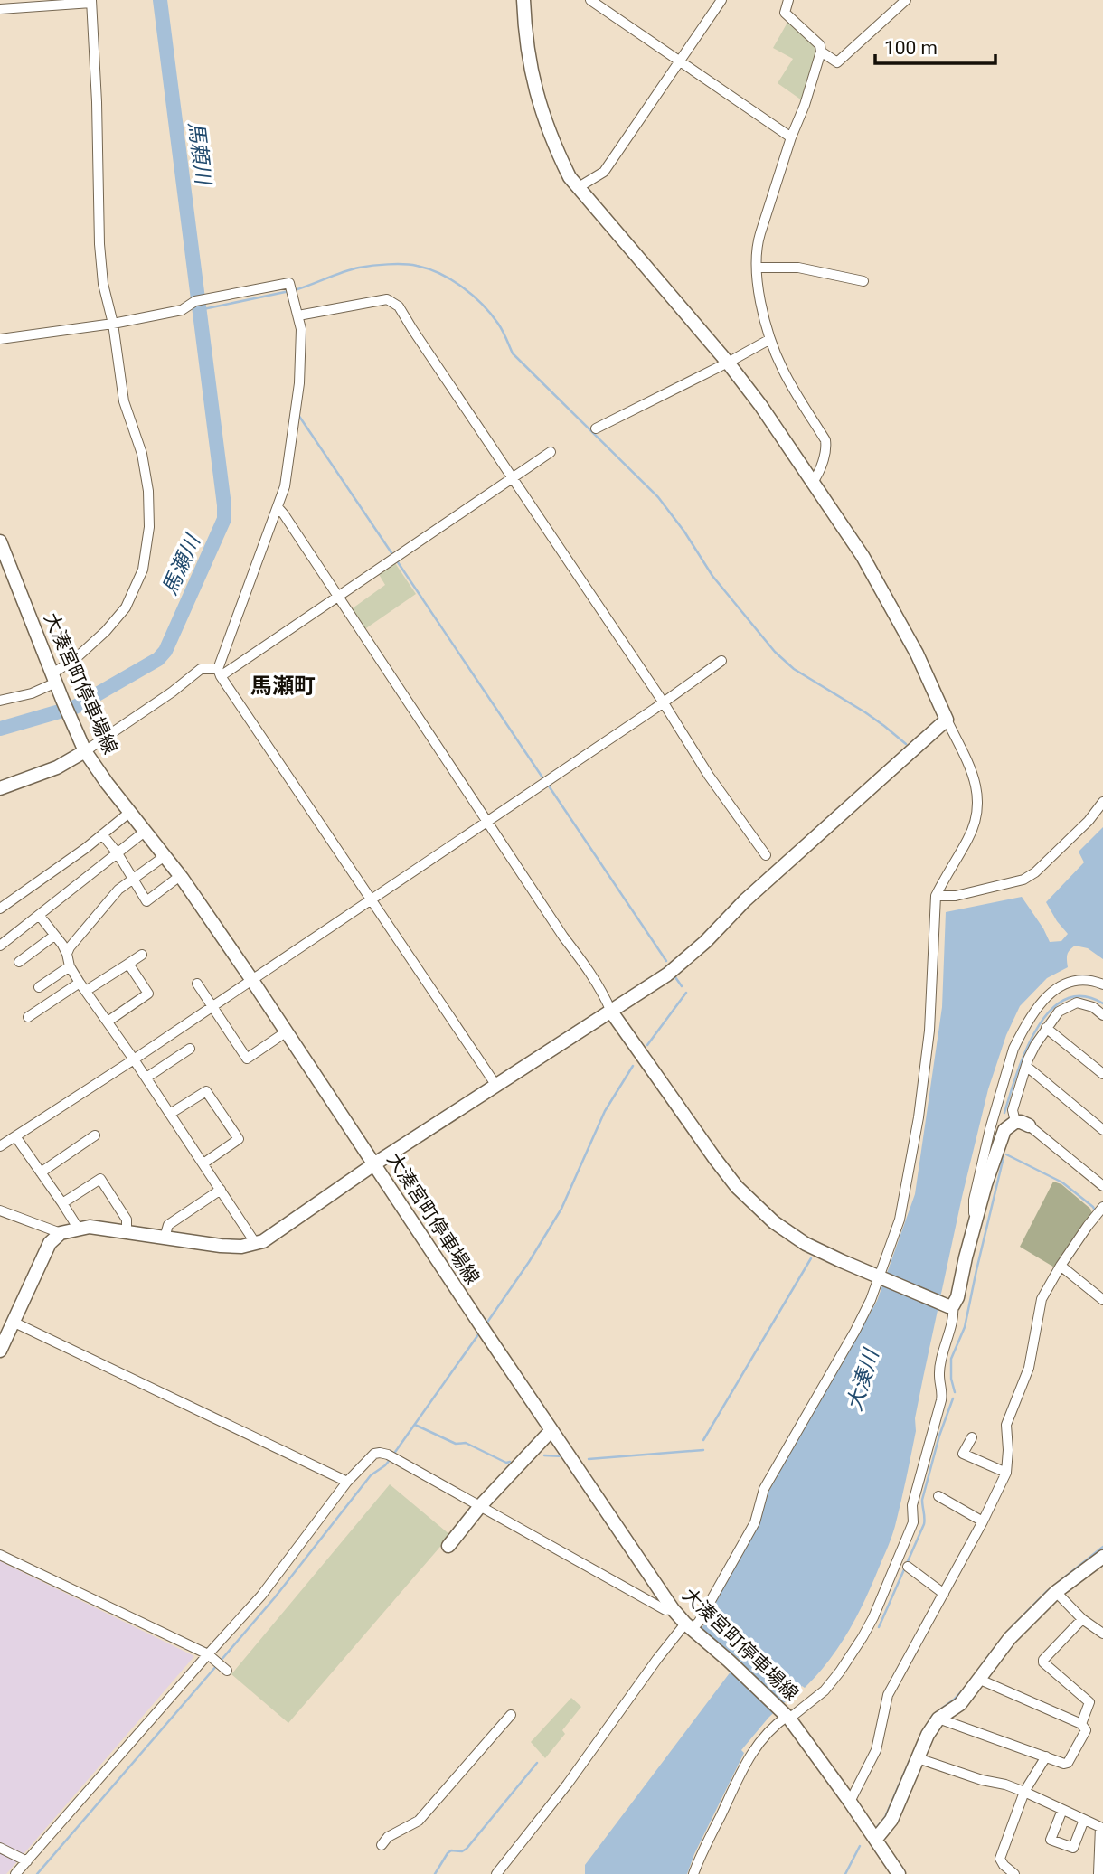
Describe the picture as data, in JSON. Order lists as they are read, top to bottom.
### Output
{
  "streets": {
    "street": ["大湊宮町停車場線"]
  },
  "districts": ["馬瀬町"],
  "water": ["馬頼川", "馬瀬川", "大湊川"],
  "scale_bar": "100 m"
}
